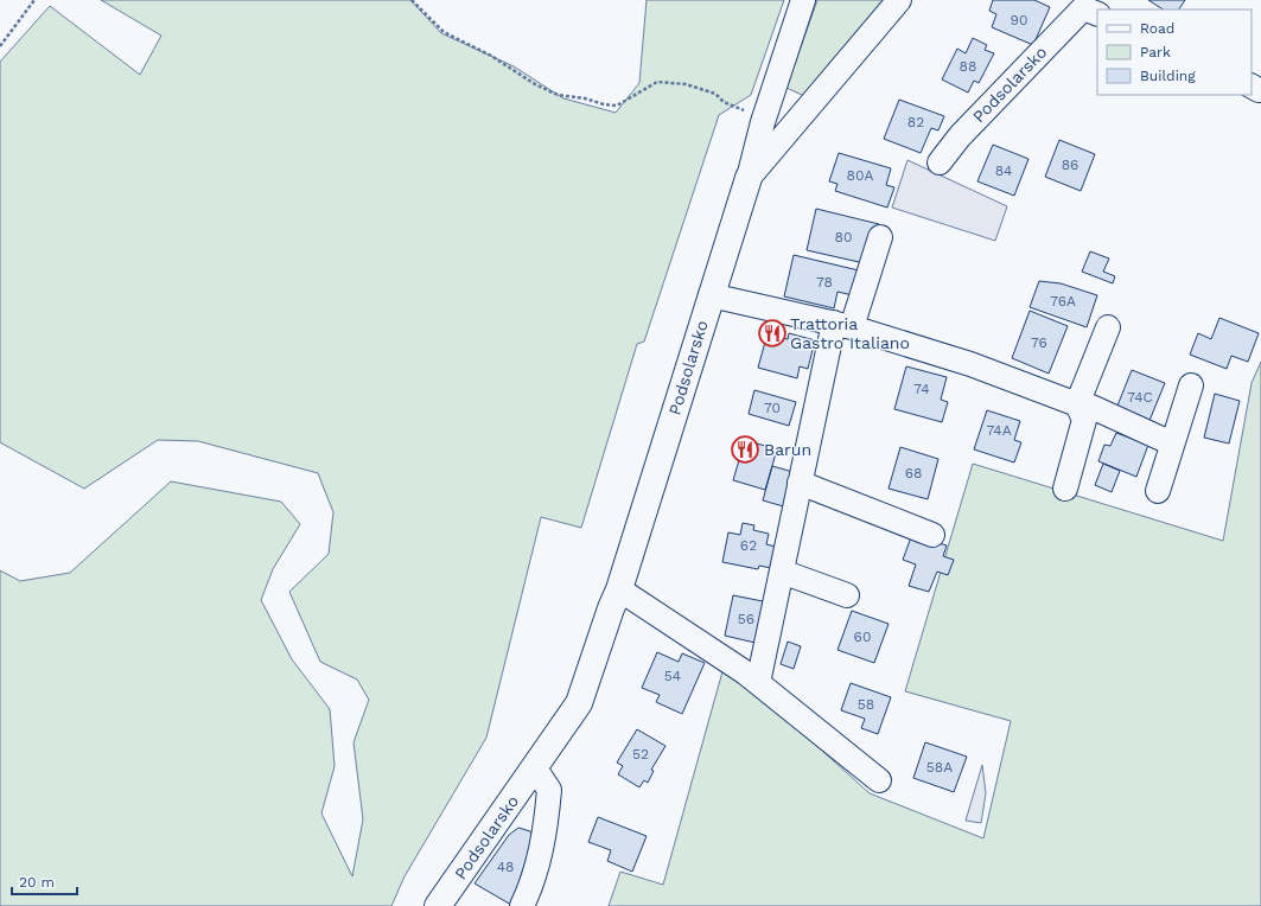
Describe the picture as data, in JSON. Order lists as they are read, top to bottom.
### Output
{
  "streets": {
    "main road": ["Podsolarsko"]
  },
  "places": {
    "restaurant": ["Trattoria Gastro Italiano", "Barun"]
  },
  "house_numbers": [
    "90",
    "88",
    "82",
    "86",
    "84",
    "80A",
    "80",
    "78",
    "76A",
    "76",
    "74",
    "74C",
    "70",
    "74A",
    "68",
    "62",
    "56",
    "60",
    "54",
    "58",
    "52",
    "58A",
    "48"
  ],
  "legend": ["Road", "Park", "Building"],
  "scale_bar": "20 m"
}
